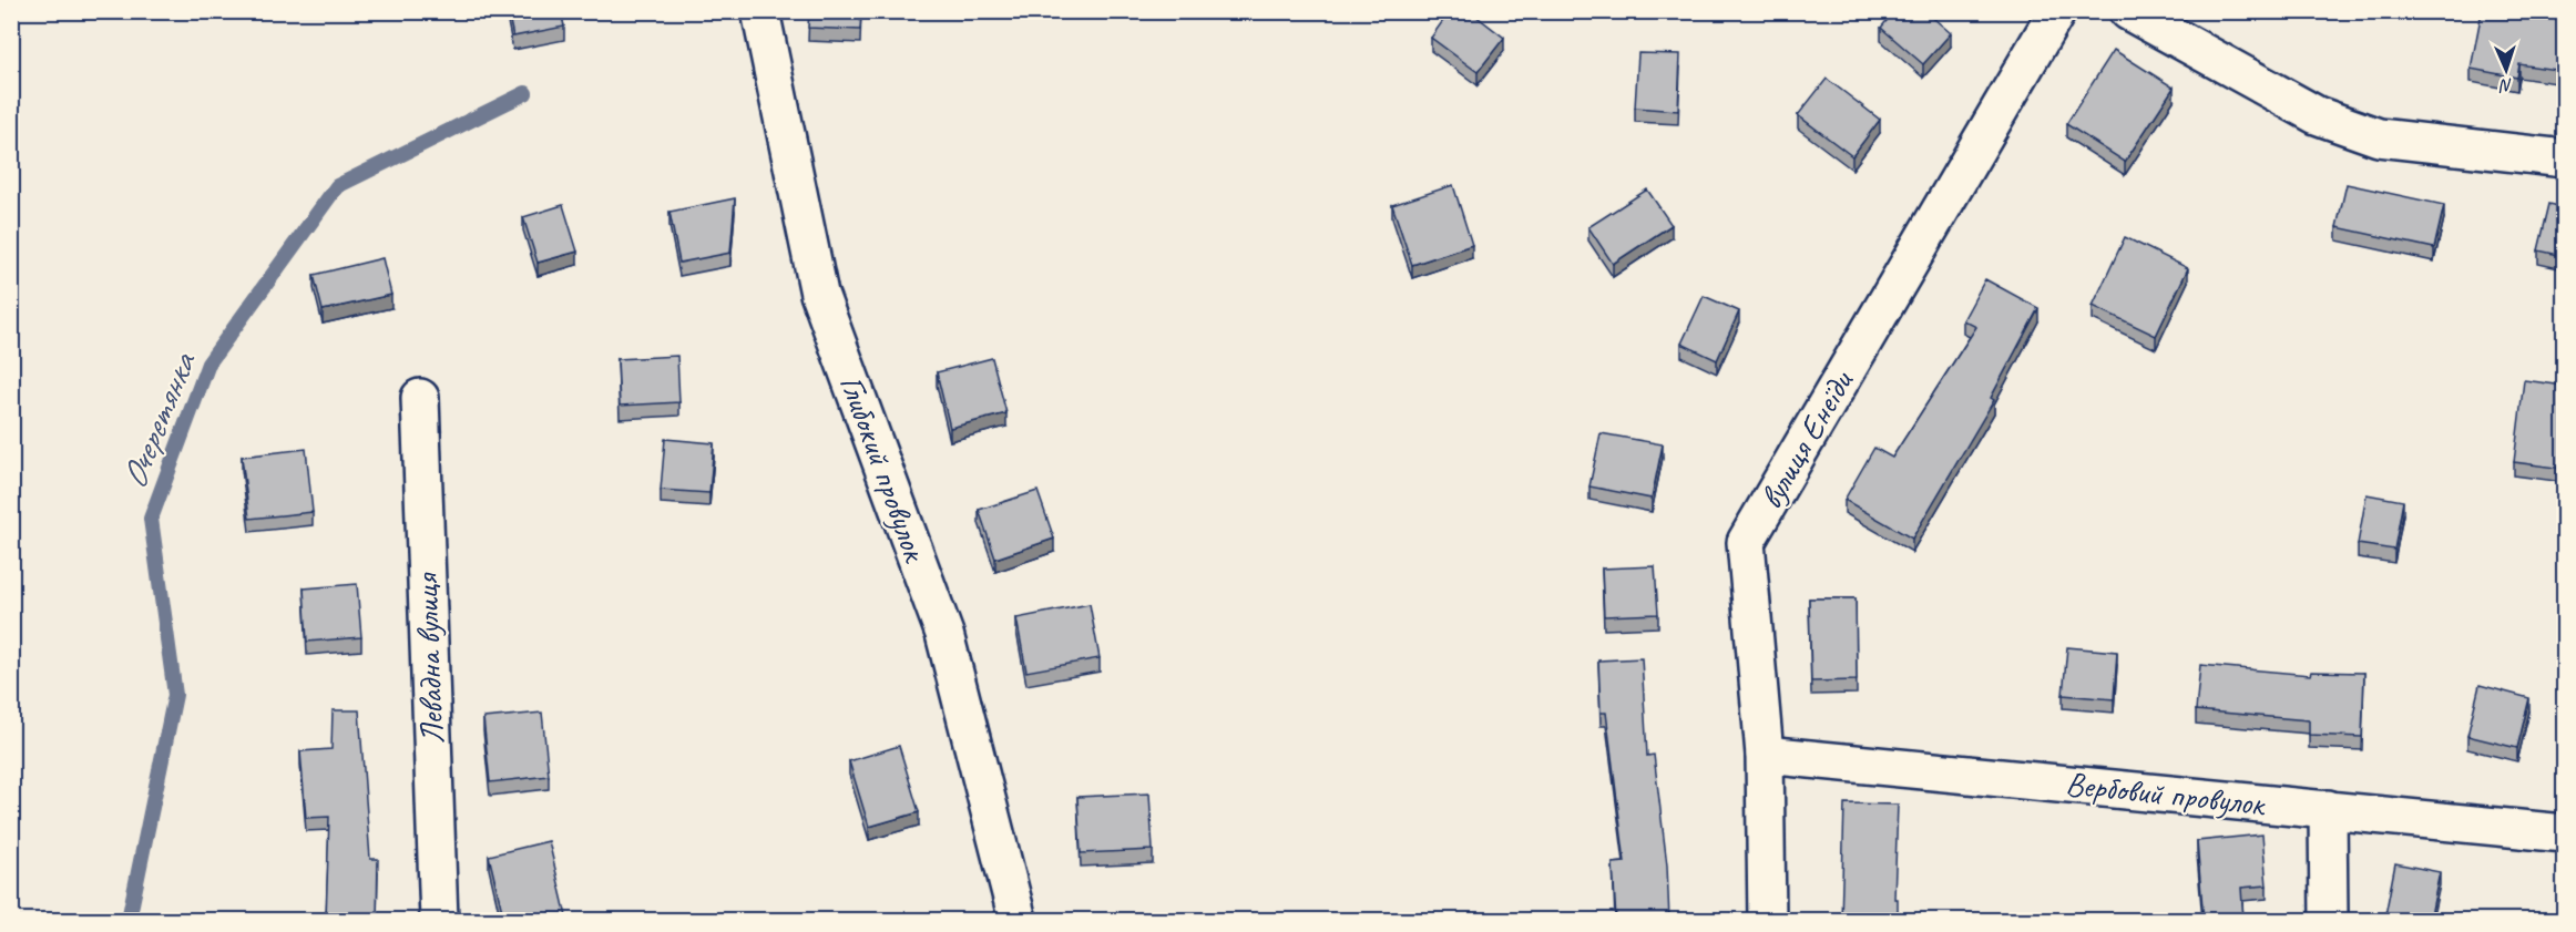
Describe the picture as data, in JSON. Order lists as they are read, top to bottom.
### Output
{
  "streets": {
    "street": [
      "вулиця Енеїди",
      "Глибокий провулок",
      "Левадна вулиця",
      "Вербовий провулок"
    ]
  },
  "crossings": [
    ["вулиця Енеїди", "Вербовий провулок"]
  ],
  "water": ["Очеретянка"],
  "north": "bottom"
}
